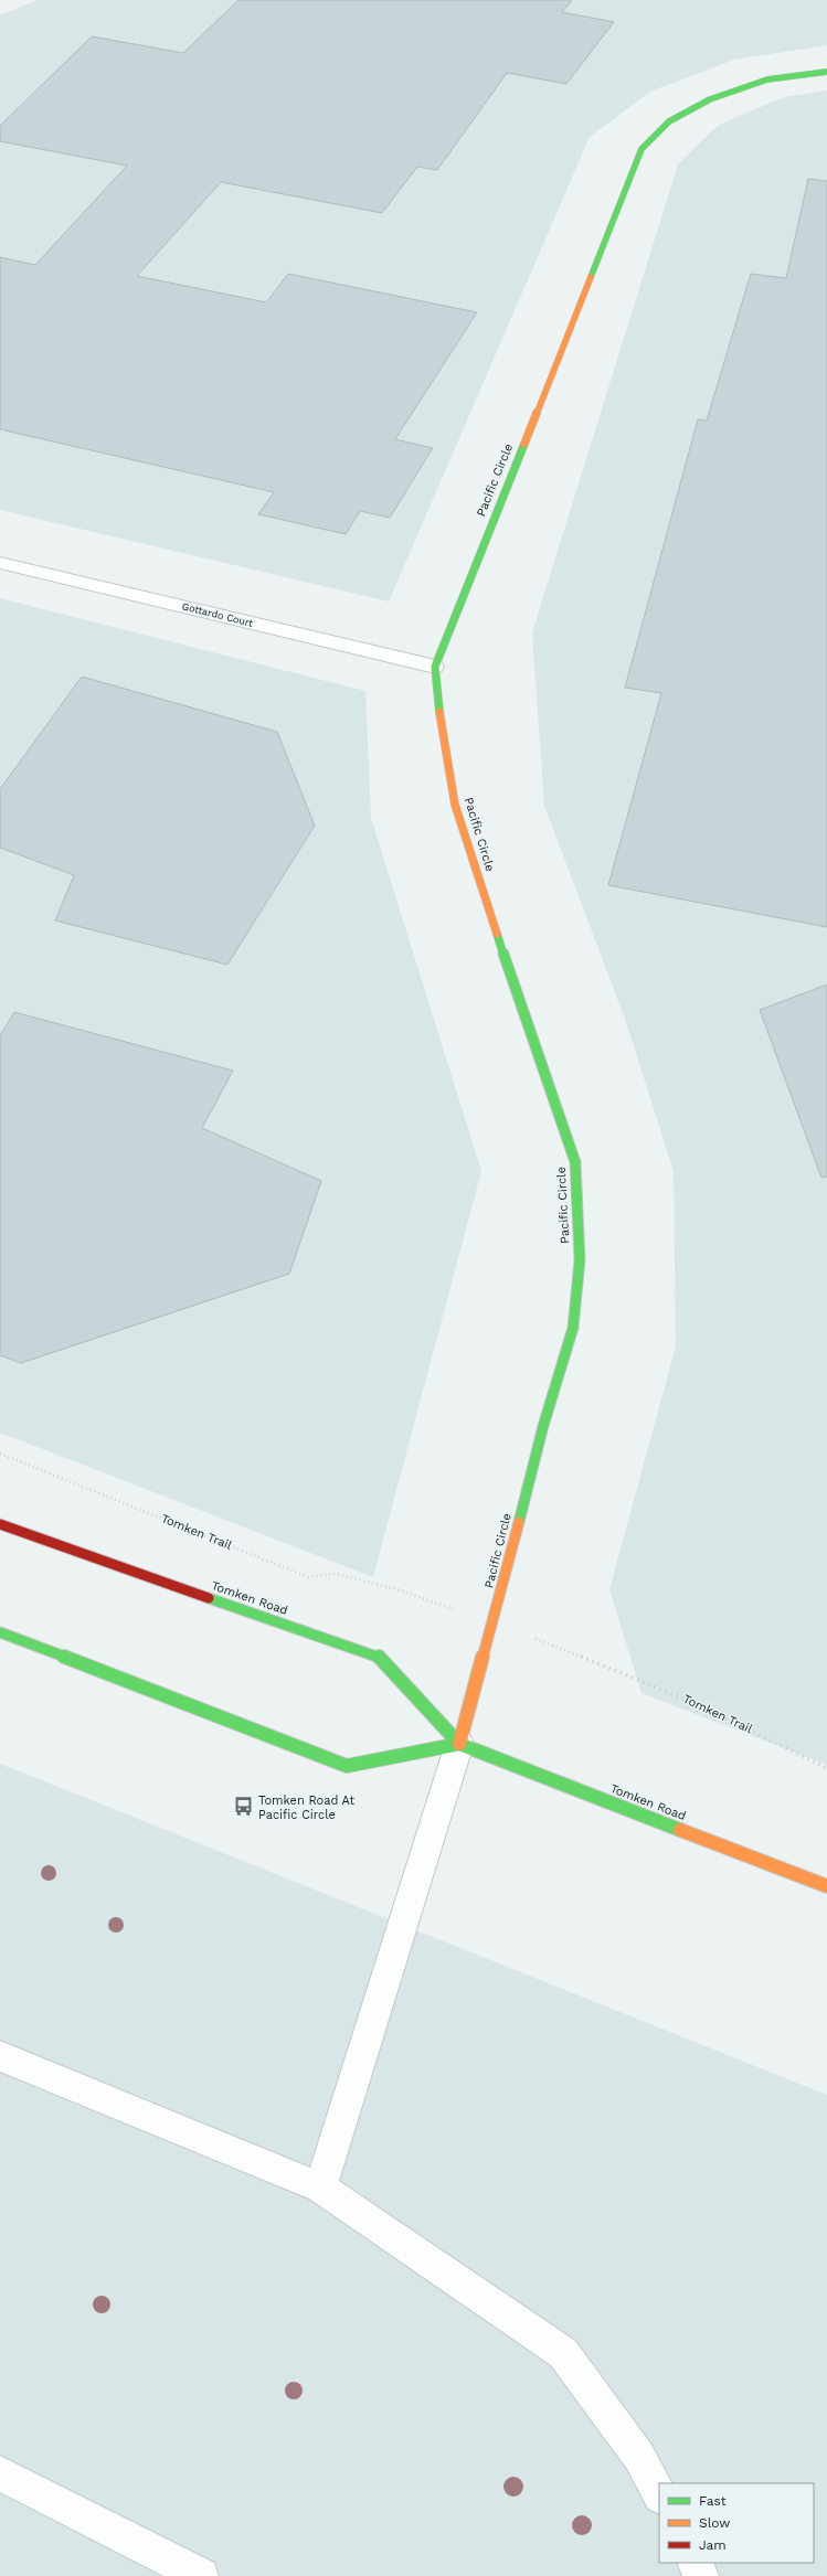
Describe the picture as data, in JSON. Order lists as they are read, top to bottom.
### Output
{
  "streets": {
    "street": ["Pacific Circle", "Gottardo Court", "Tomken Road"],
    "path": ["Tomken Trail"]
  },
  "crossings": [
    ["Pacific Circle", "Gottardo Court"],
    ["Pacific Circle", "Tomken Road"]
  ],
  "places": {
    "bus stop": ["Tomken Road At Pacific Circle"]
  },
  "legend": ["Fast", "Slow", "Jam"]
}
